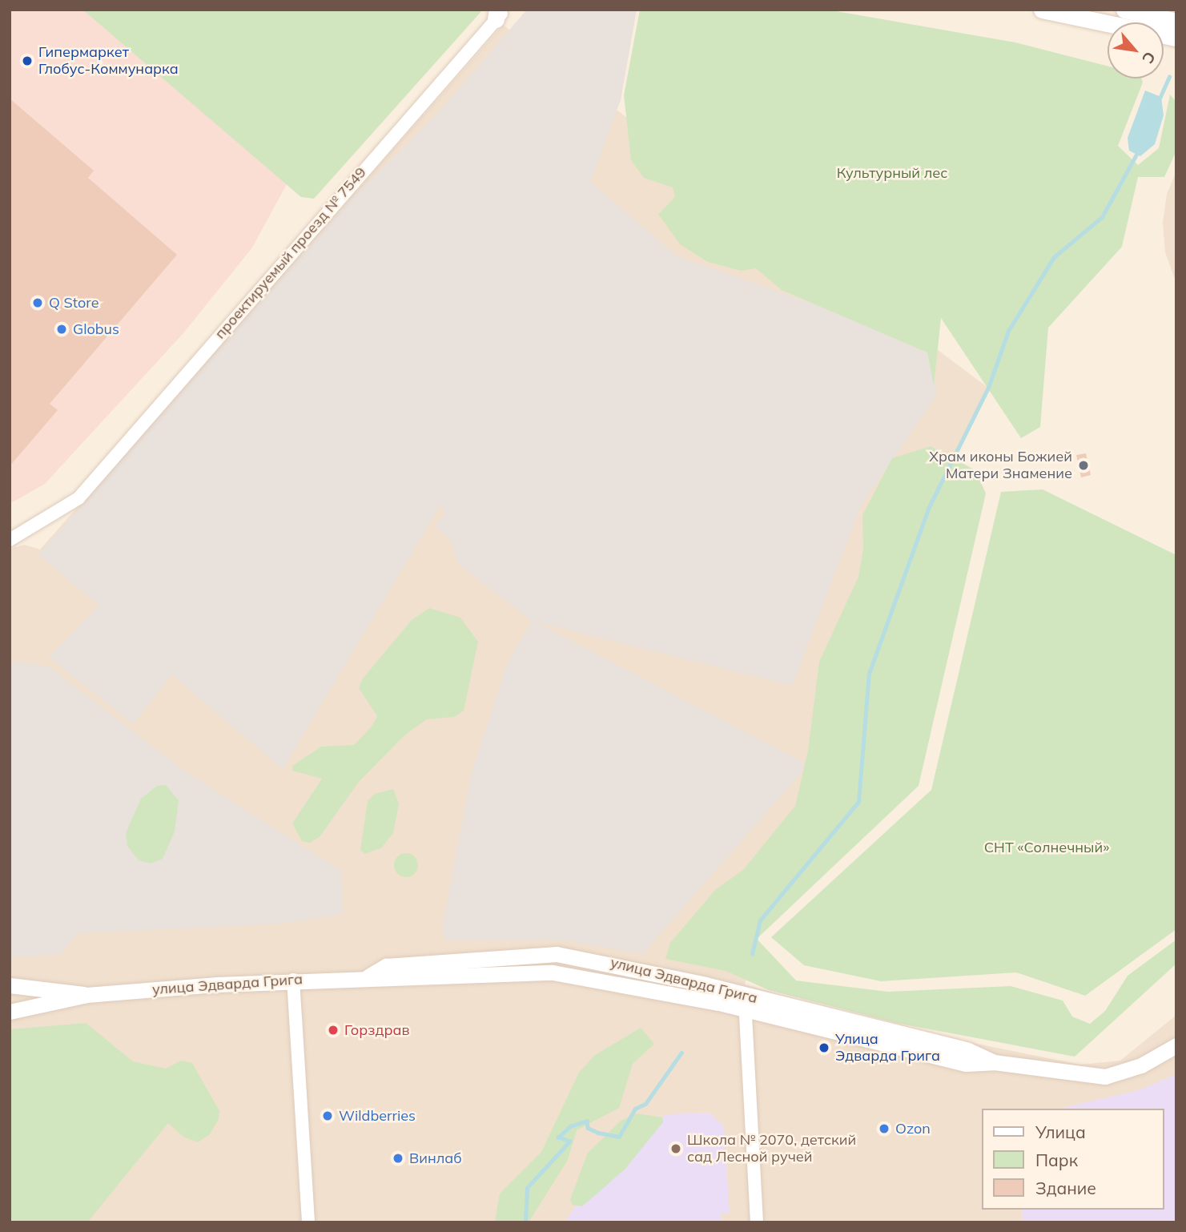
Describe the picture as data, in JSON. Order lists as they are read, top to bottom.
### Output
{
  "streets": {
    "street": ["проектируемый проезд № 7549", "улица Эдварда Грига"]
  },
  "parks": ["Культурный лес", "СНТ «Солнечный»"],
  "places": [
    "Гипермаркет Глобус-Коммунарка",
    "Q Store",
    "Globus",
    "Храм иконы Божией Матери Знамение",
    "Горздрав",
    "Улица Эдварда Грига",
    "Wildberries",
    "Ozon",
    "Школа № 2070, детский сад Лесной ручей",
    "Винлаб"
  ],
  "legend": ["Улица", "Парк", "Здание"],
  "north": "bottom right"
}
